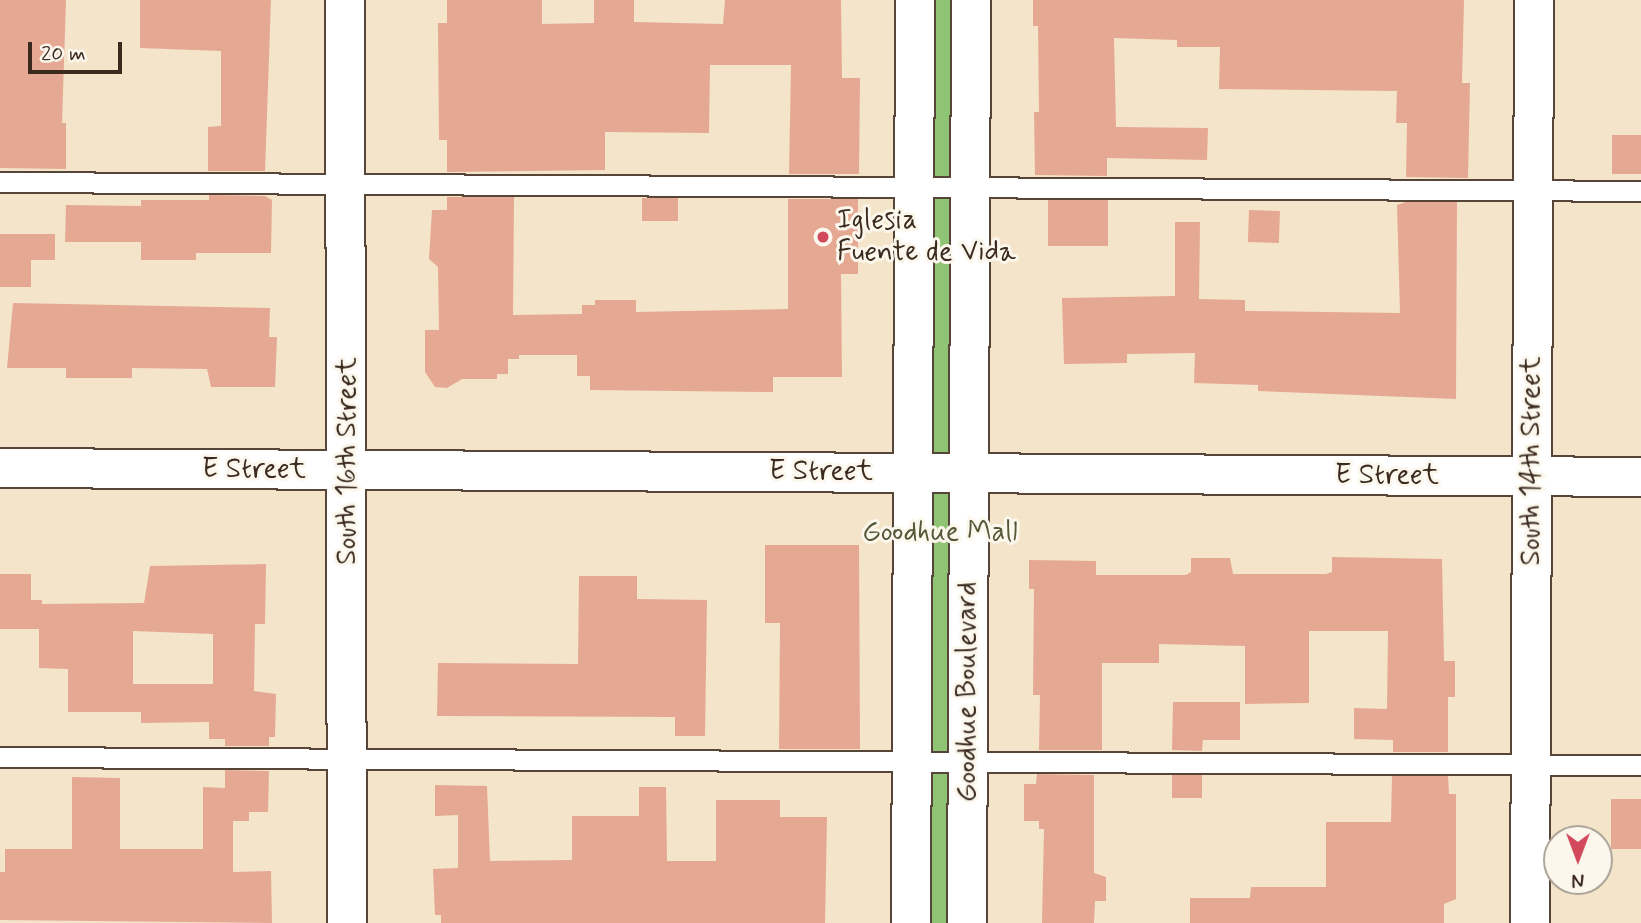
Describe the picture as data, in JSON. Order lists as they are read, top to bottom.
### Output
{
  "streets": {
    "street": [
      "South 16th Street",
      "South 14th Street",
      "E Street",
      "Goodhue Boulevard"
    ]
  },
  "crossings": [
    ["South 16th Street", "E Street"],
    ["South 14th Street", "E Street"],
    ["E Street", "Goodhue Boulevard"]
  ],
  "parks": ["Goodhue Mall"],
  "places": ["Iglesia Fuente de Vida"],
  "scale_bar": "20 m",
  "north": "bottom"
}
